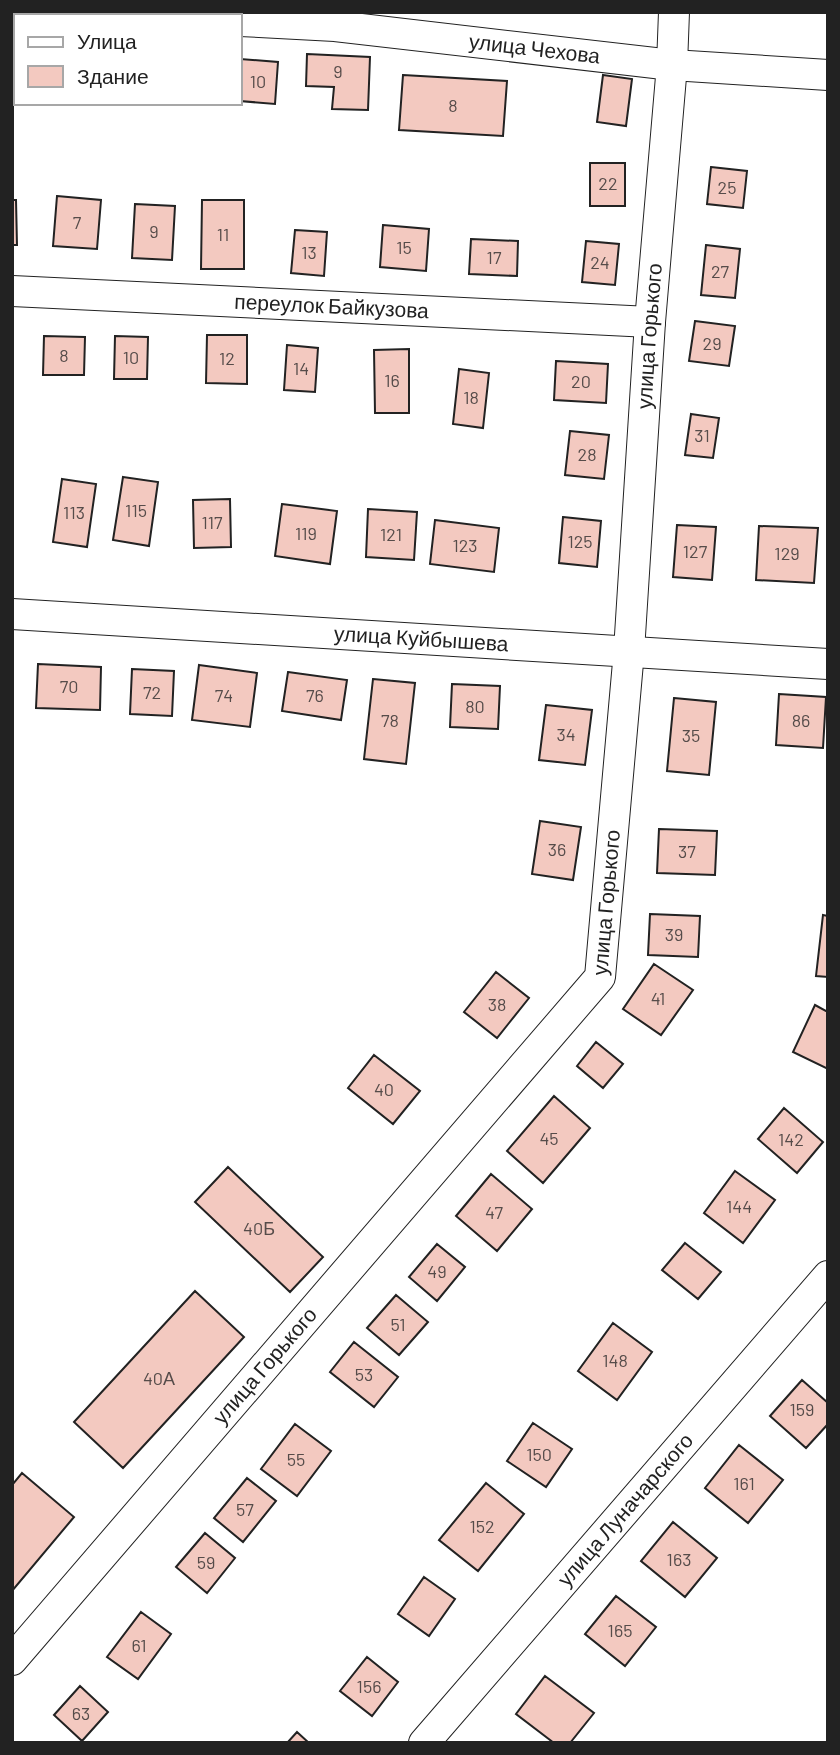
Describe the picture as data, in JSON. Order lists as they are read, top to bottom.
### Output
{
  "streets": {
    "street": [
      "улица Чехова",
      "переулок Байкузова",
      "улица Горького",
      "улица Куйбышева",
      "улица Луначарского"
    ]
  },
  "crossings": [
    ["улица Чехова", "улица Горького"],
    ["переулок Байкузова", "улица Горького"],
    ["улица Горького", "улица Куйбышева"]
  ],
  "house_numbers": [
    "9",
    "10",
    "8",
    "22",
    "25",
    "7",
    "9",
    "11",
    "15",
    "13",
    "17",
    "24",
    "27",
    "29",
    "8",
    "10",
    "12",
    "14",
    "16",
    "20",
    "18",
    "31",
    "28",
    "115",
    "113",
    "117",
    "119",
    "121",
    "125",
    "123",
    "127",
    "129",
    "70",
    "72",
    "74",
    "76",
    "80",
    "78",
    "86",
    "34",
    "35",
    "36",
    "37",
    "39",
    "41",
    "38",
    "40",
    "45",
    "142",
    "144",
    "47",
    "40Б",
    "49",
    "51",
    "148",
    "53",
    "40А",
    "159",
    "150",
    "55",
    "161",
    "57",
    "152",
    "163",
    "59",
    "165",
    "61",
    "156",
    "63"
  ],
  "legend": ["Улица", "Здание"]
}
